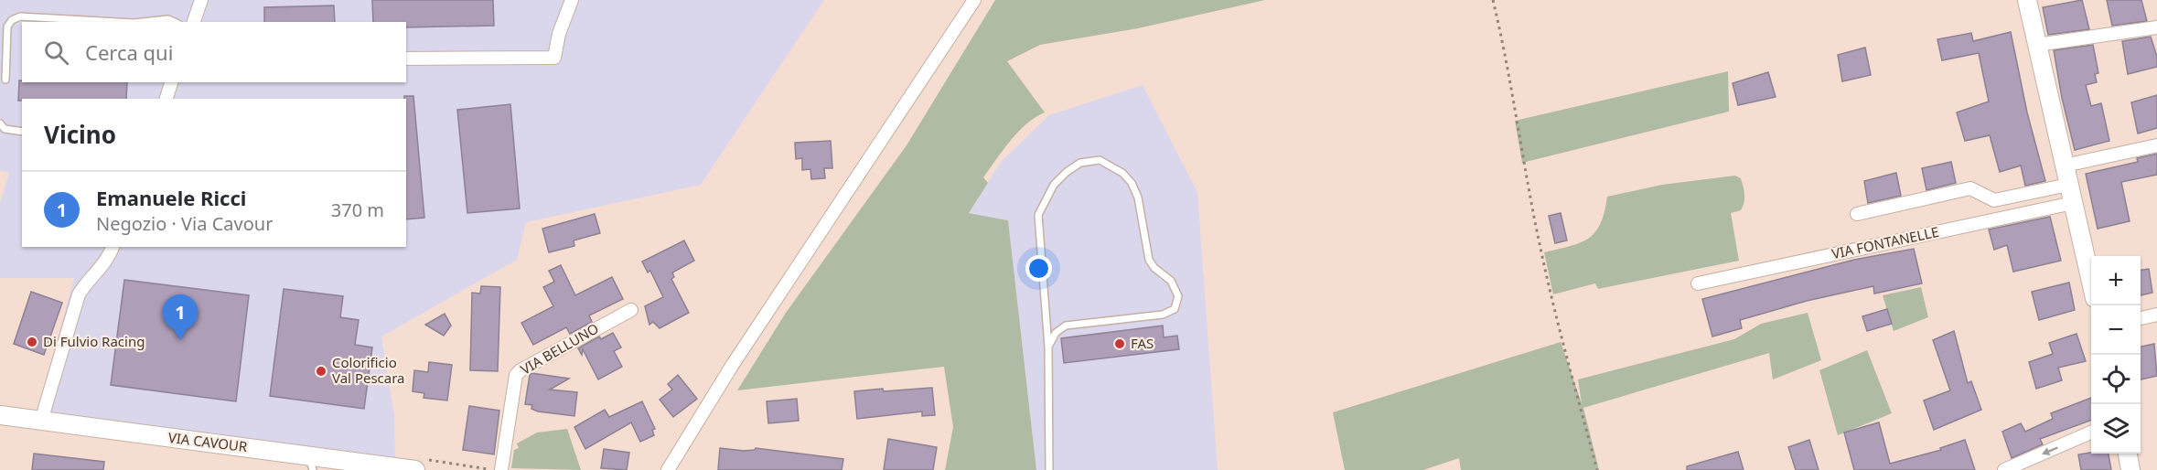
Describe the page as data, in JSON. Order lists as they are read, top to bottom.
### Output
{
  "streets": {
    "street": ["VIA FONTANELLE", "VIA BELLUNO", "VIA CAVOUR"]
  },
  "places": ["Di Fulvio Racing", "FAS", "Colorificio Val Pescara"],
  "page": {
    "search": "Cerca qui",
    "heading": "Vicino",
    "list": [
      {
        "mark": "1",
        "name": "Emanuele Ricci",
        "note": "Negozio · Via Cavour",
        "value": "370 m"
      }
    ],
    "map_buttons": ["+", "−"],
    "pins": "1"
  }
}
